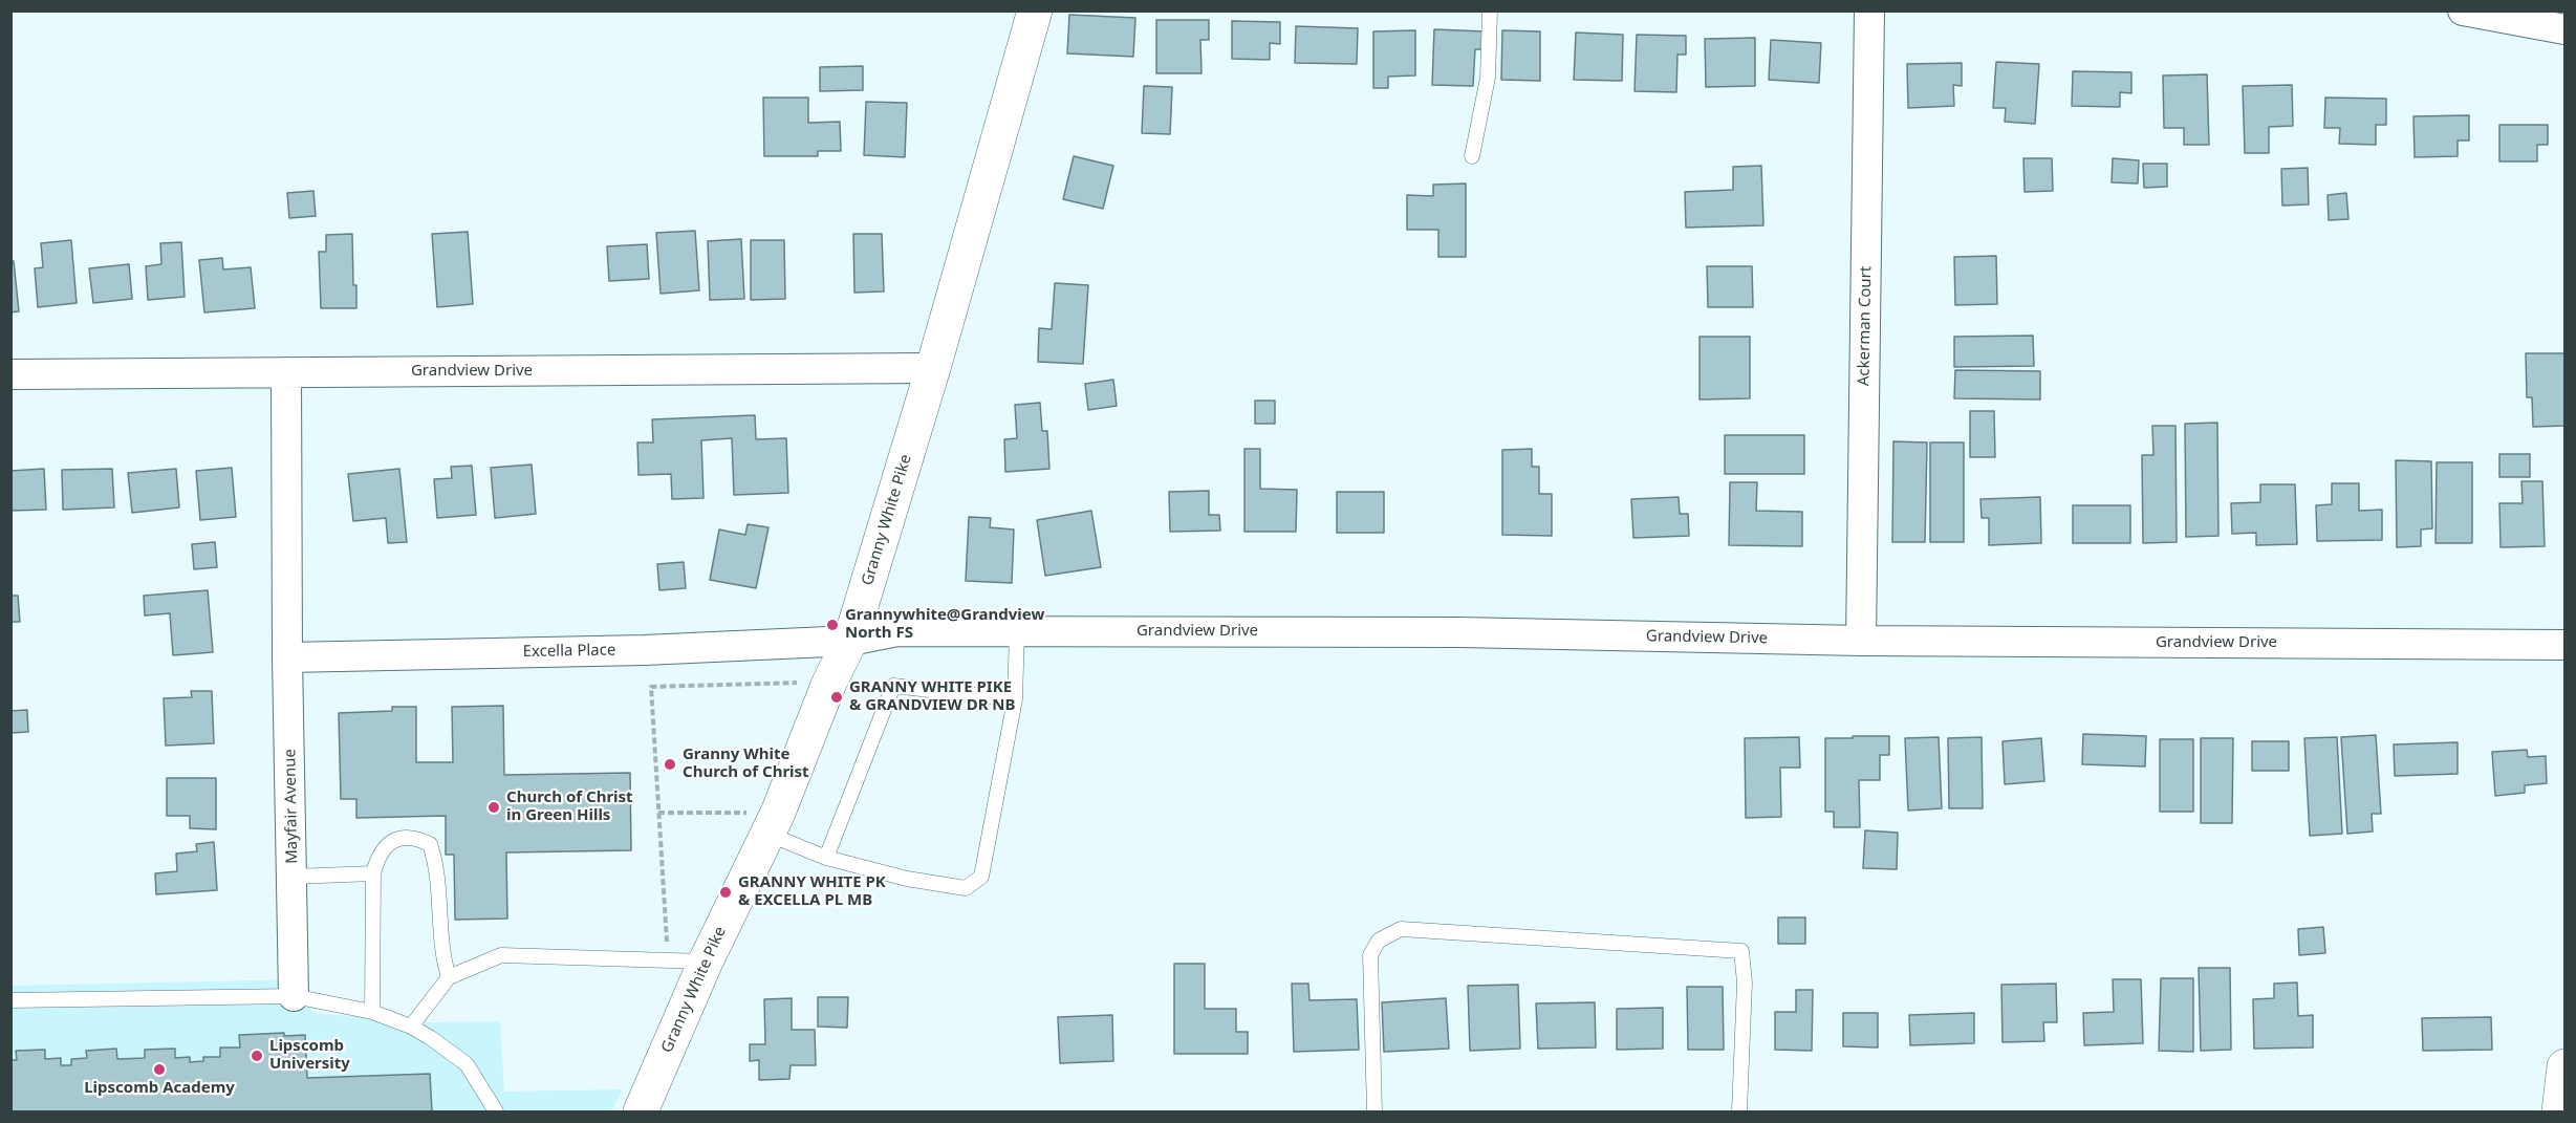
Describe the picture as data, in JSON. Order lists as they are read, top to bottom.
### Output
{
  "streets": {
    "main road": ["Granny White Pike"],
    "street": [
      "Ackerman Court",
      "Grandview Drive",
      "Excella Place",
      "Mayfair Avenue"
    ]
  },
  "crossings": [
    ["Ackerman Court", "Grandview Drive"],
    ["Grandview Drive", "Granny White Pike"],
    ["Grandview Drive", "Excella Place"],
    ["Grandview Drive", "Mayfair Avenue"],
    ["Granny White Pike", "Excella Place"],
    ["Excella Place", "Mayfair Avenue"]
  ],
  "places": [
    "Grannywhite@Grandview North FS",
    "GRANNY WHITE PIKE & GRANDVIEW DR NB",
    "Granny White Church of Christ",
    "Church of Christ in Green Hills",
    "GRANNY WHITE PK & EXCELLA PL MB",
    "Lipscomb University",
    "Lipscomb Academy"
  ]
}
